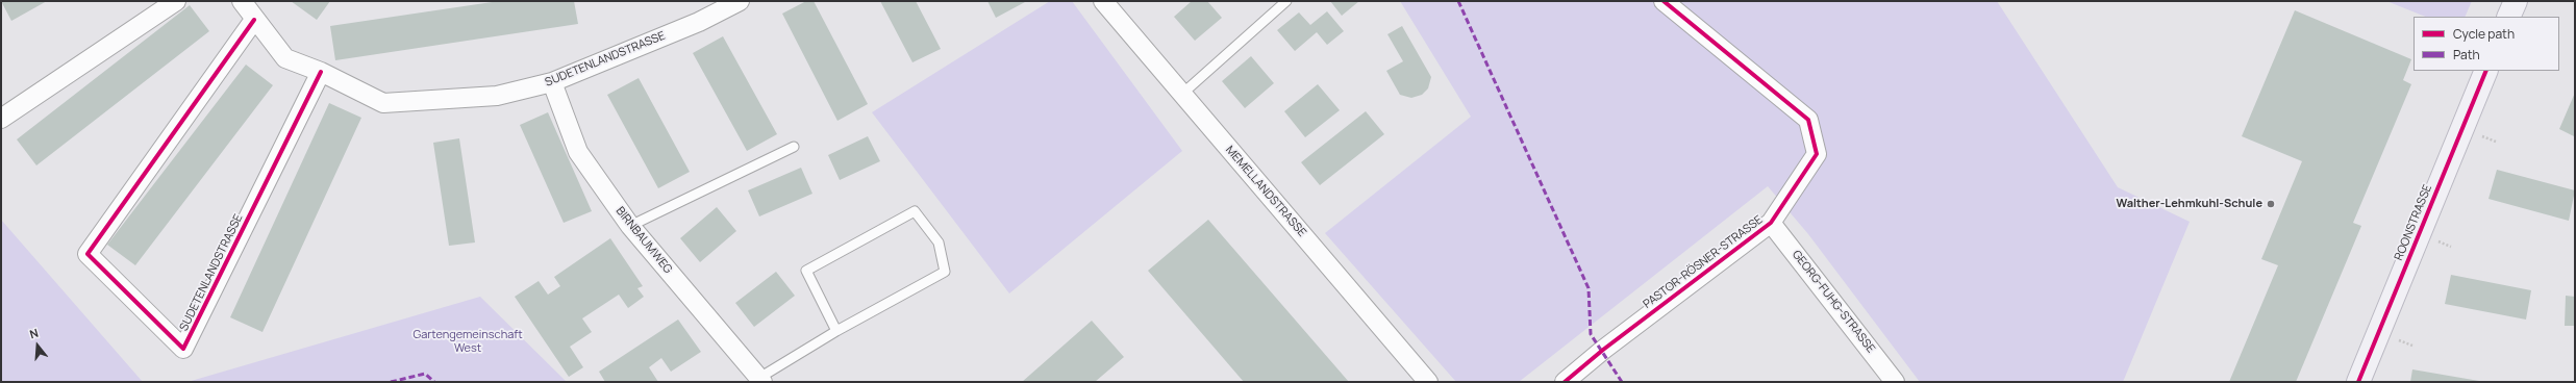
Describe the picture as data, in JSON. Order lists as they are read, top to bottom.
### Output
{
  "streets": {
    "main road": ["ROONSTRASSE"],
    "street": [
      "SUDETENLANDSTRASSE",
      "MEMELLANDSTRASSE",
      "BIRNBAUMWEG",
      "PASTOR-RÖSNER-STRASSE",
      "GEORG-FUHG-STRASSE"
    ]
  },
  "crossings": [
    ["SUDETENLANDSTRASSE", "BIRNBAUMWEG"],
    ["PASTOR-RÖSNER-STRASSE", "GEORG-FUHG-STRASSE"]
  ],
  "parks": ["Gartengemeinschaft West"],
  "places": ["Walther-Lehmkuhl-Schule"],
  "legend": ["Cycle path", "Path"],
  "north": "top"
}
